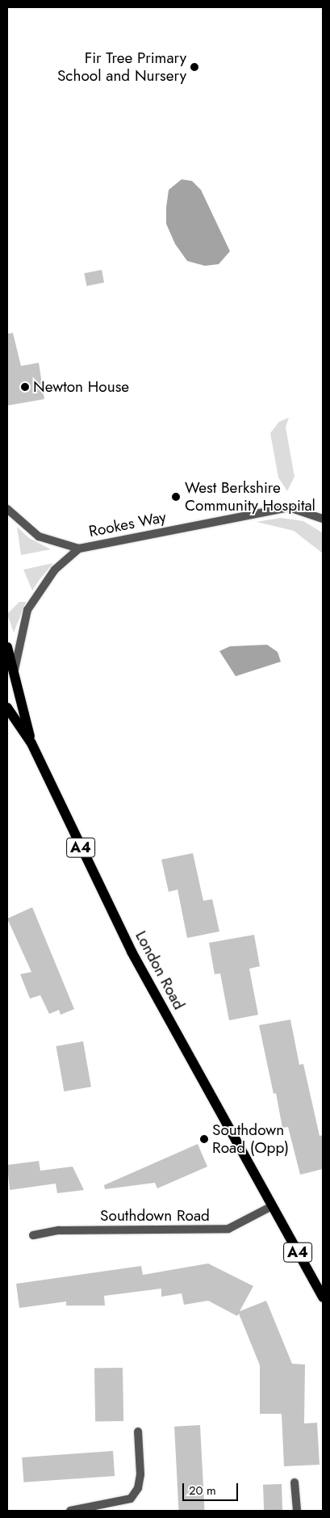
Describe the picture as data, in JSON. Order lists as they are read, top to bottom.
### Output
{
  "streets": {
    "main road": ["A4", "London Road"],
    "street": ["Rookes Way", "Southdown Road"]
  },
  "crossings": [
    ["Rookes Way", "London Road"],
    ["A4", "London Road"],
    ["A4", "Southdown Road"],
    ["London Road", "Southdown Road"]
  ],
  "places": [
    "Fir Tree Primary School and Nursery",
    "Newton House",
    "West Berkshire Community Hospital",
    "Southdown Road (Opp)"
  ],
  "scale_bar": "20 m"
}
